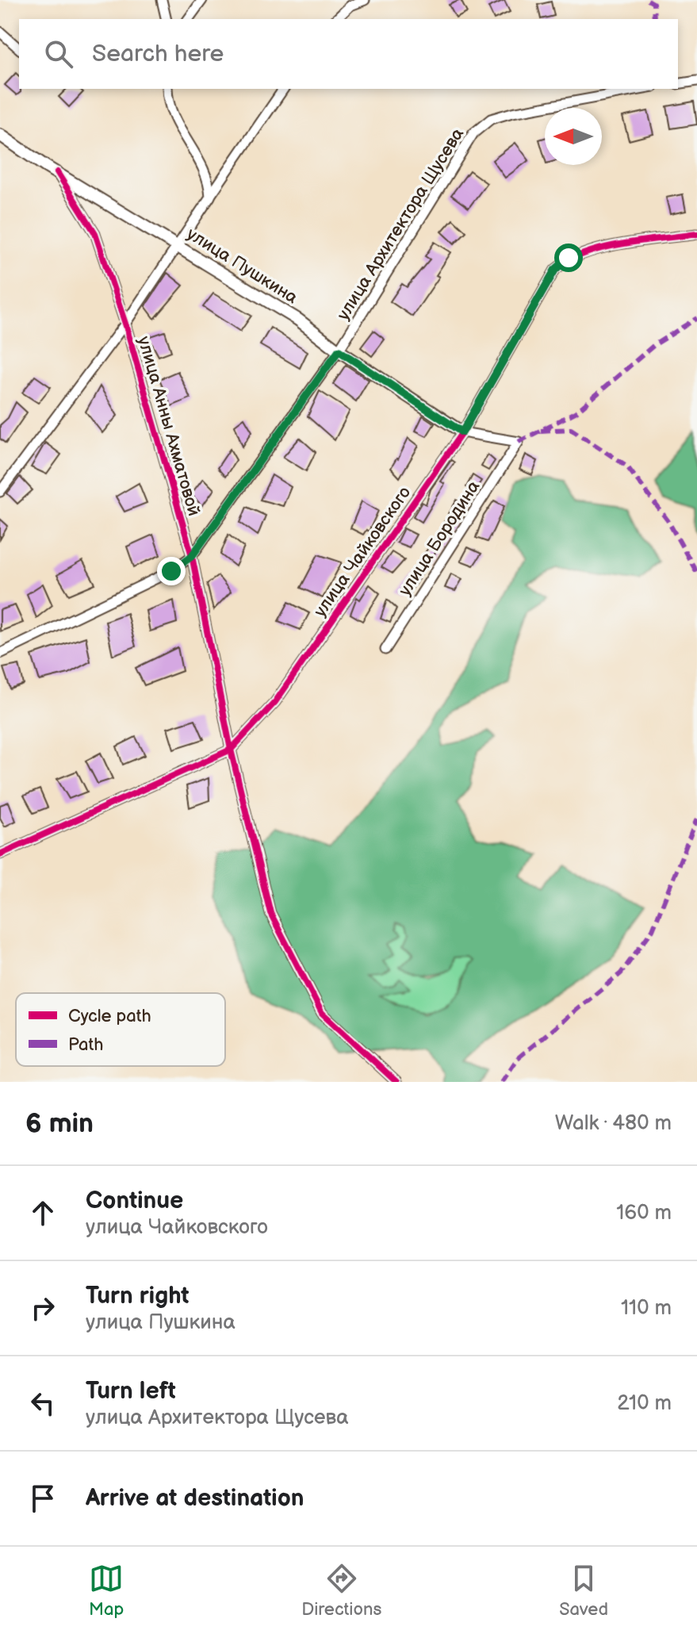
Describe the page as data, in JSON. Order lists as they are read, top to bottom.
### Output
{
  "streets": {
    "street": [
      "улица Архитектора Щусева",
      "улица Пушкина",
      "улица Анны Ахматовой",
      "улица Бородина",
      "улица Чайковского"
    ]
  },
  "crossings": [
    ["улица Архитектора Щусева", "улица Пушкина"],
    ["улица Архитектора Щусева", "улица Анны Ахматовой"],
    ["улица Пушкина", "улица Анны Ахматовой"],
    ["улица Пушкина", "улица Бородина"],
    ["улица Пушкина", "улица Чайковского"],
    ["улица Анны Ахматовой", "улица Чайковского"],
    ["улица Бородина", "улица Чайковского"]
  ],
  "legend": ["Cycle path", "Path"],
  "north": "left",
  "page": {
    "search": "Search here",
    "heading": ["6 min", "Walk · 480 m"],
    "list": [
      ["Continue", "улица Чайковского", "160 m"],
      ["Turn right", "улица Пушкина", "110 m"],
      ["Turn left", "улица Архитектора Щусева", "210 m"],
      "Arrive at destination"
    ],
    "nav": ["Map", "Directions", "Saved"]
  }
}
